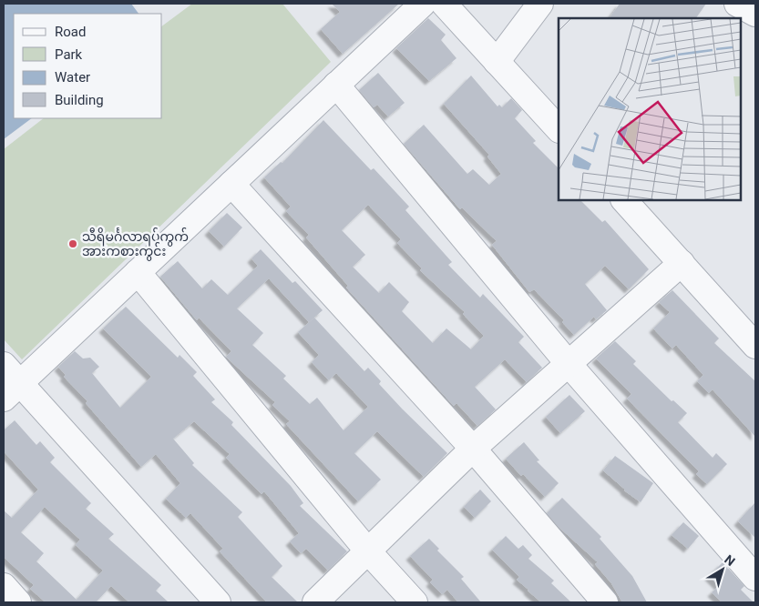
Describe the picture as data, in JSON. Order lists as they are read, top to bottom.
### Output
{
  "places": ["သီရိမင်္ဂလာရပ်ကွက် အားကစားကွင်း"],
  "legend": [
    "Road",
    "Park",
    "Water",
    "Building"
  ],
  "north": "top right"
}
